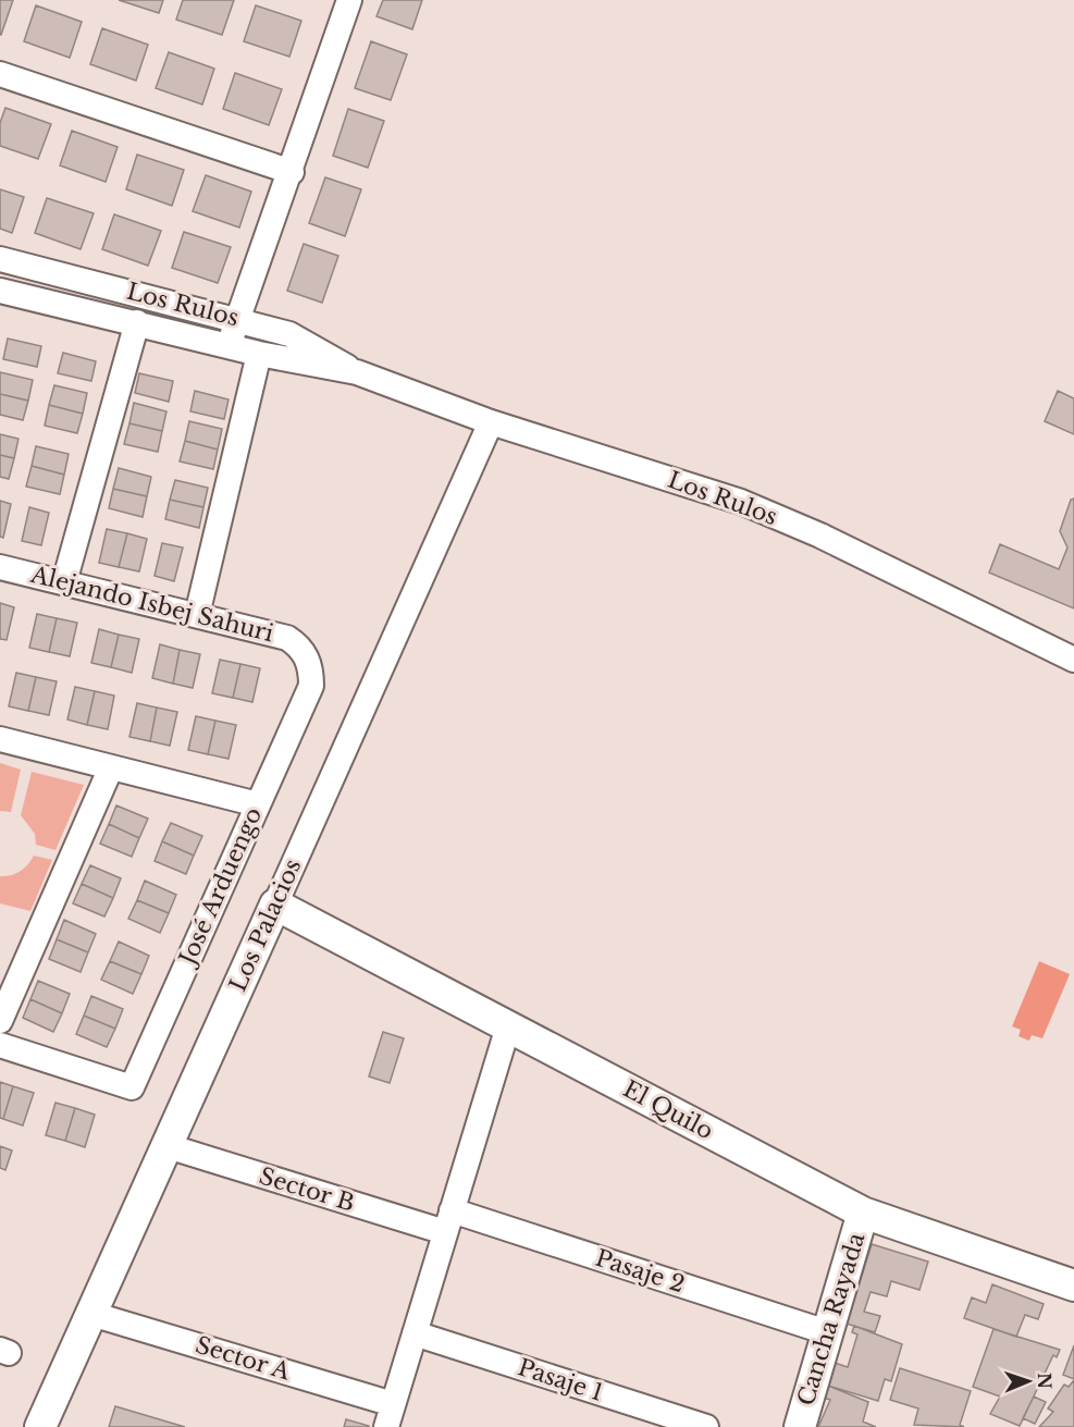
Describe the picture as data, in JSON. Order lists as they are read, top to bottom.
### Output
{
  "streets": {
    "street": [
      "Los Rulos",
      "Alejando Isbej Sahuri",
      "José Arduengo",
      "Los Palacios",
      "El Quilo",
      "Sector B",
      "Pasaje 2",
      "Cancha Rayada",
      "Sector A",
      "Pasaje 1"
    ]
  },
  "crossings": [
    ["Los Rulos", "Los Palacios"],
    ["Alejando Isbej Sahuri", "José Arduengo"],
    ["Los Palacios", "El Quilo"],
    ["Los Palacios", "Sector B"],
    ["Los Palacios", "Sector A"],
    ["El Quilo", "Cancha Rayada"],
    ["Sector B", "Pasaje 2"],
    ["Pasaje 2", "Cancha Rayada"]
  ],
  "north": "right"
}
